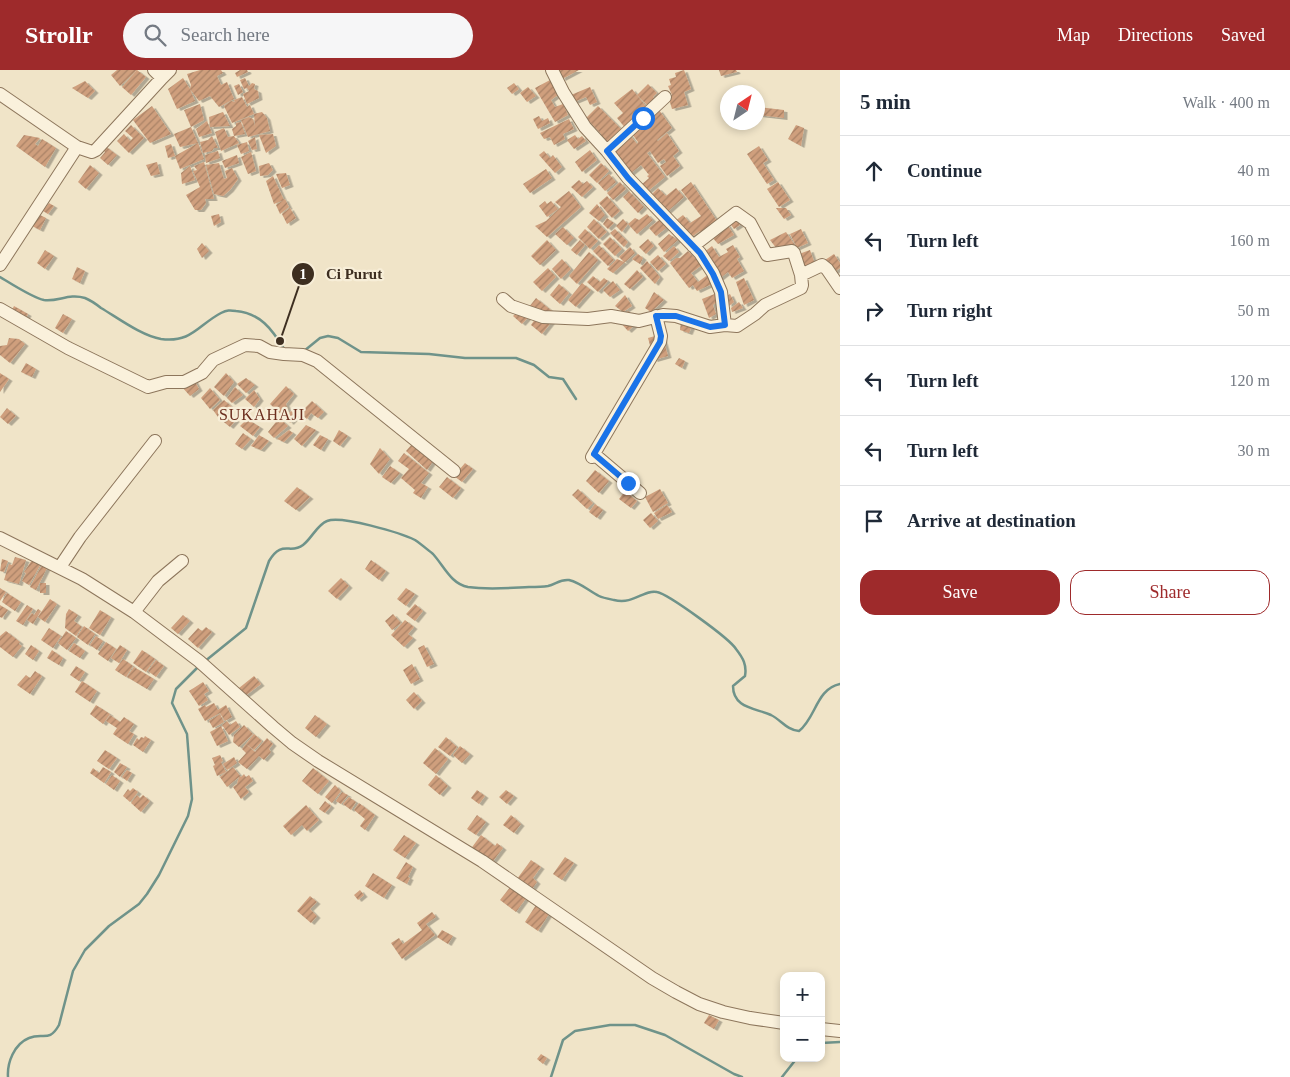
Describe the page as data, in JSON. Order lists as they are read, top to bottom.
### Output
{
  "districts": ["SUKAHAJI"],
  "places": ["Ci Purut"],
  "north": "top right",
  "page": {
    "header": "Strollr",
    "search": "Search here",
    "nav": ["Map", "Directions", "Saved"],
    "heading": ["5 min", "Walk · 400 m"],
    "list": [
      ["Continue", "40 m"],
      ["Turn left", "160 m"],
      ["Turn right", "50 m"],
      ["Turn left", "120 m"],
      ["Turn left", "30 m"],
      "Arrive at destination"
    ],
    "buttons": ["Save", "Share"],
    "map_buttons": ["+", "−"]
  }
}
